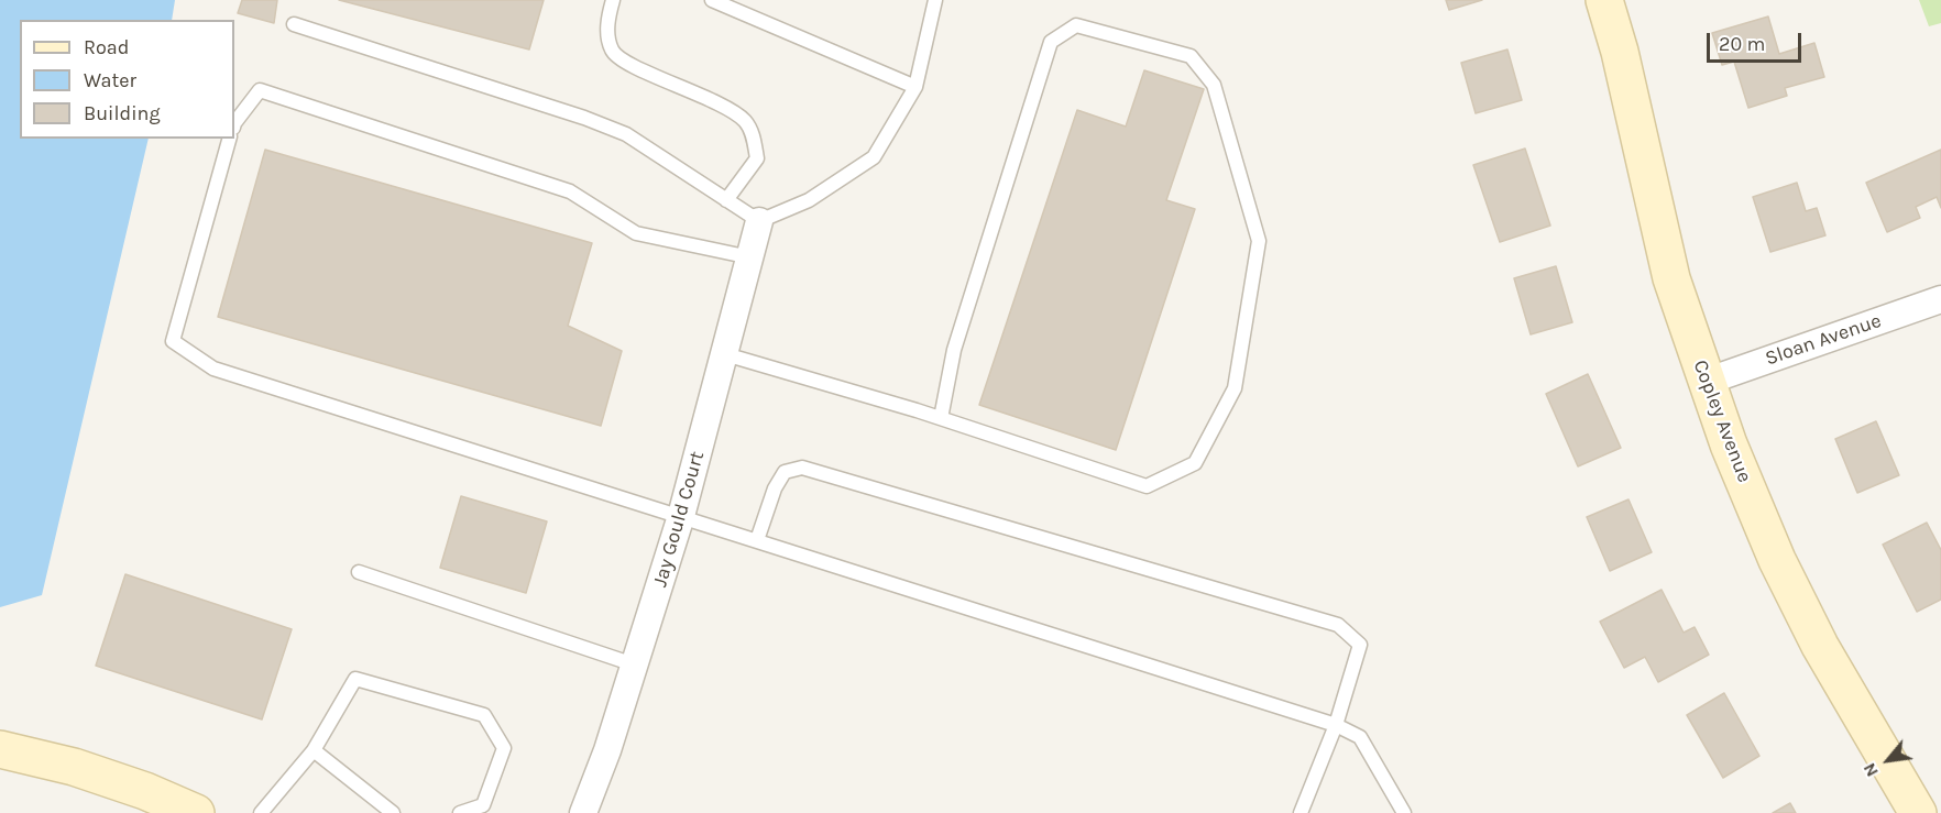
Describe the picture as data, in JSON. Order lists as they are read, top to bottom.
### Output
{
  "streets": {
    "street": ["Sloan Avenue", "Copley Avenue", "Jay Gould Court"]
  },
  "crossings": [
    ["Sloan Avenue", "Copley Avenue"]
  ],
  "legend": ["Road", "Water", "Building"],
  "scale_bar": "20 m",
  "north": "bottom left"
}
